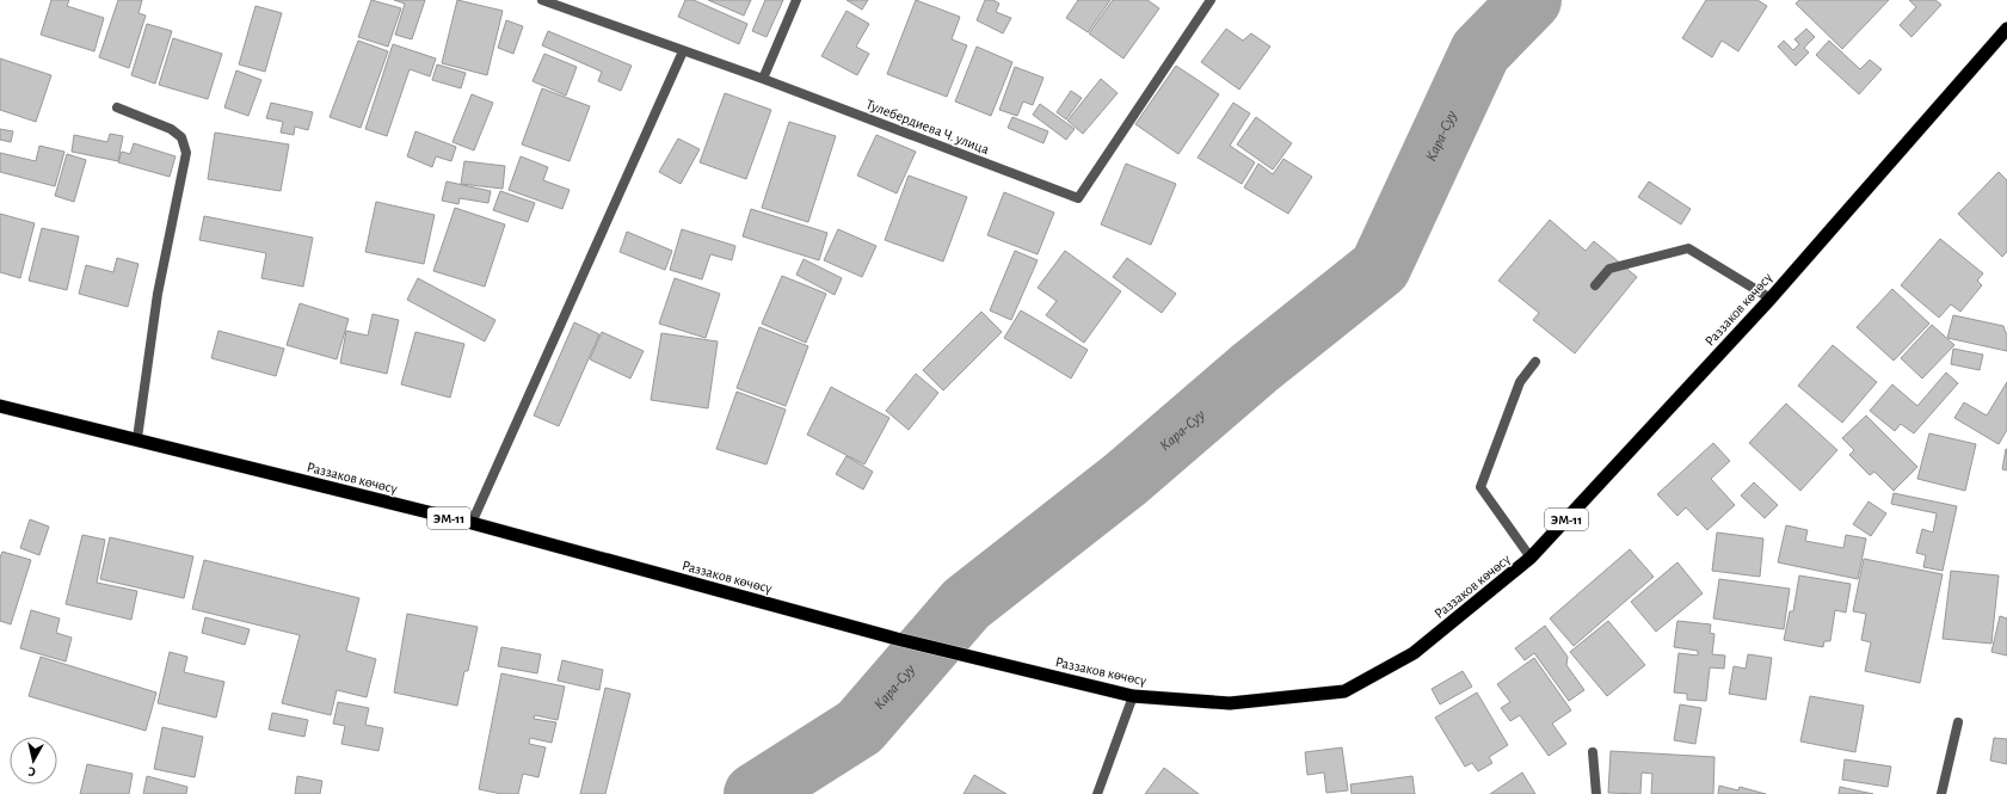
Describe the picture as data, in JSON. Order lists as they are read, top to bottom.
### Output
{
  "streets": {
    "highway": ["Раззаков көчөсү", "ЭМ-11"],
    "street": ["Тулебердиева Ч. улица"]
  },
  "water": ["Кара-Суу"],
  "north": "bottom"
}
